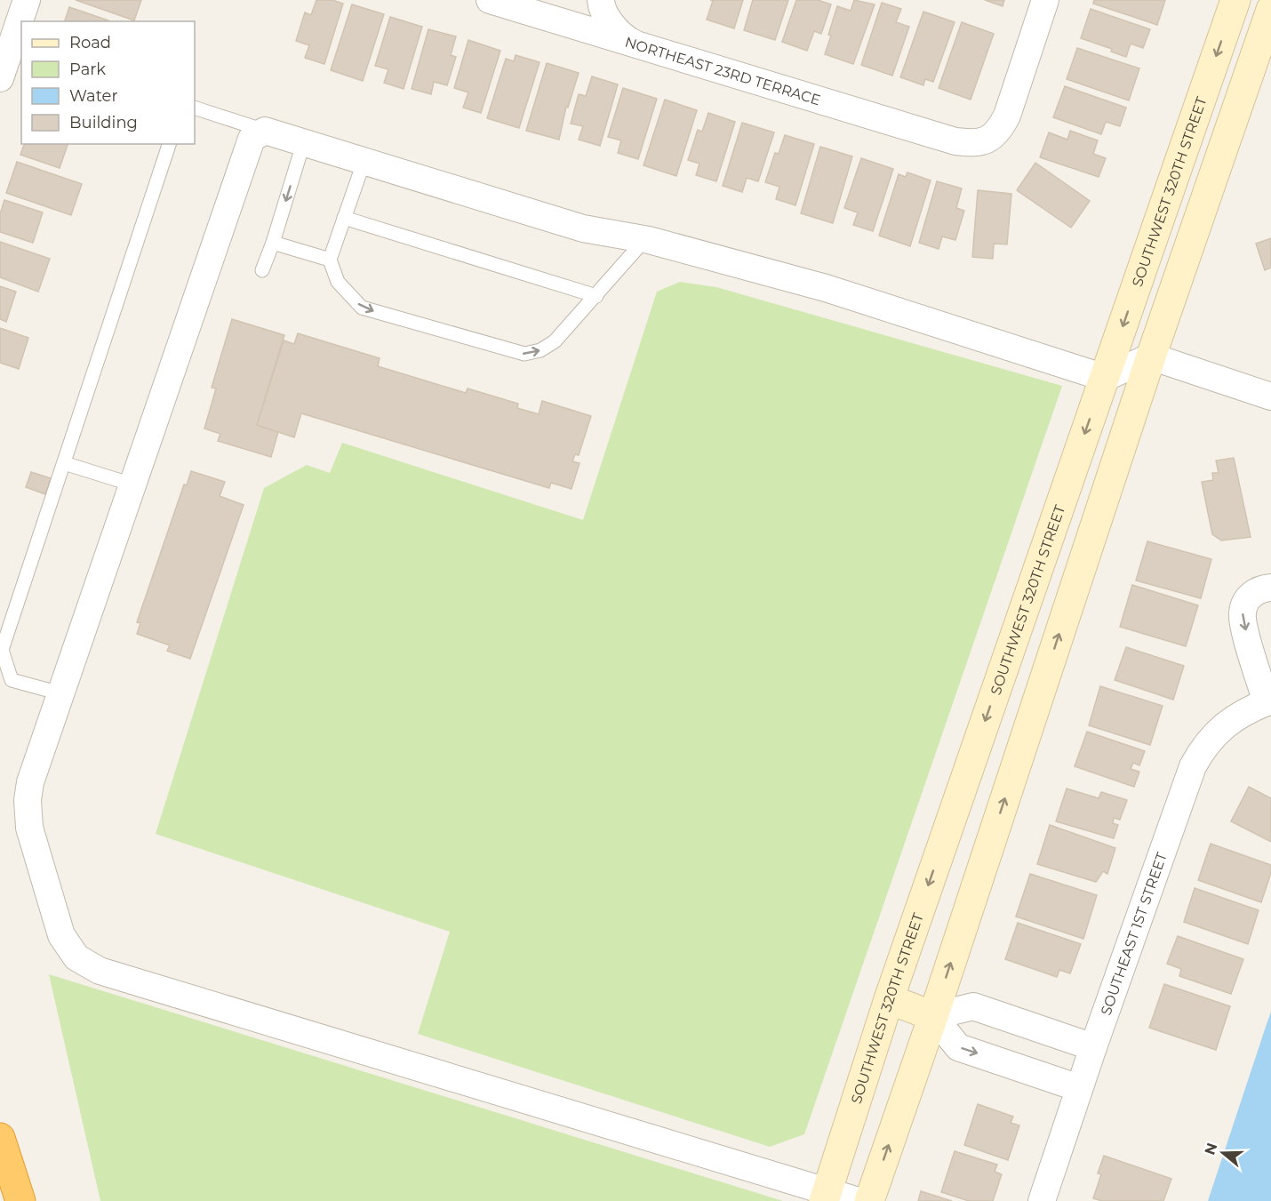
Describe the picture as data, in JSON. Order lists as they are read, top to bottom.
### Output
{
  "streets": {
    "street": ["NORTHEAST 23RD TERRACE", "SOUTHWEST 320TH STREET", "SOUTHEAST 1ST STREET"]
  },
  "legend": [
    "Road",
    "Park",
    "Water",
    "Building"
  ],
  "north": "left"
}
